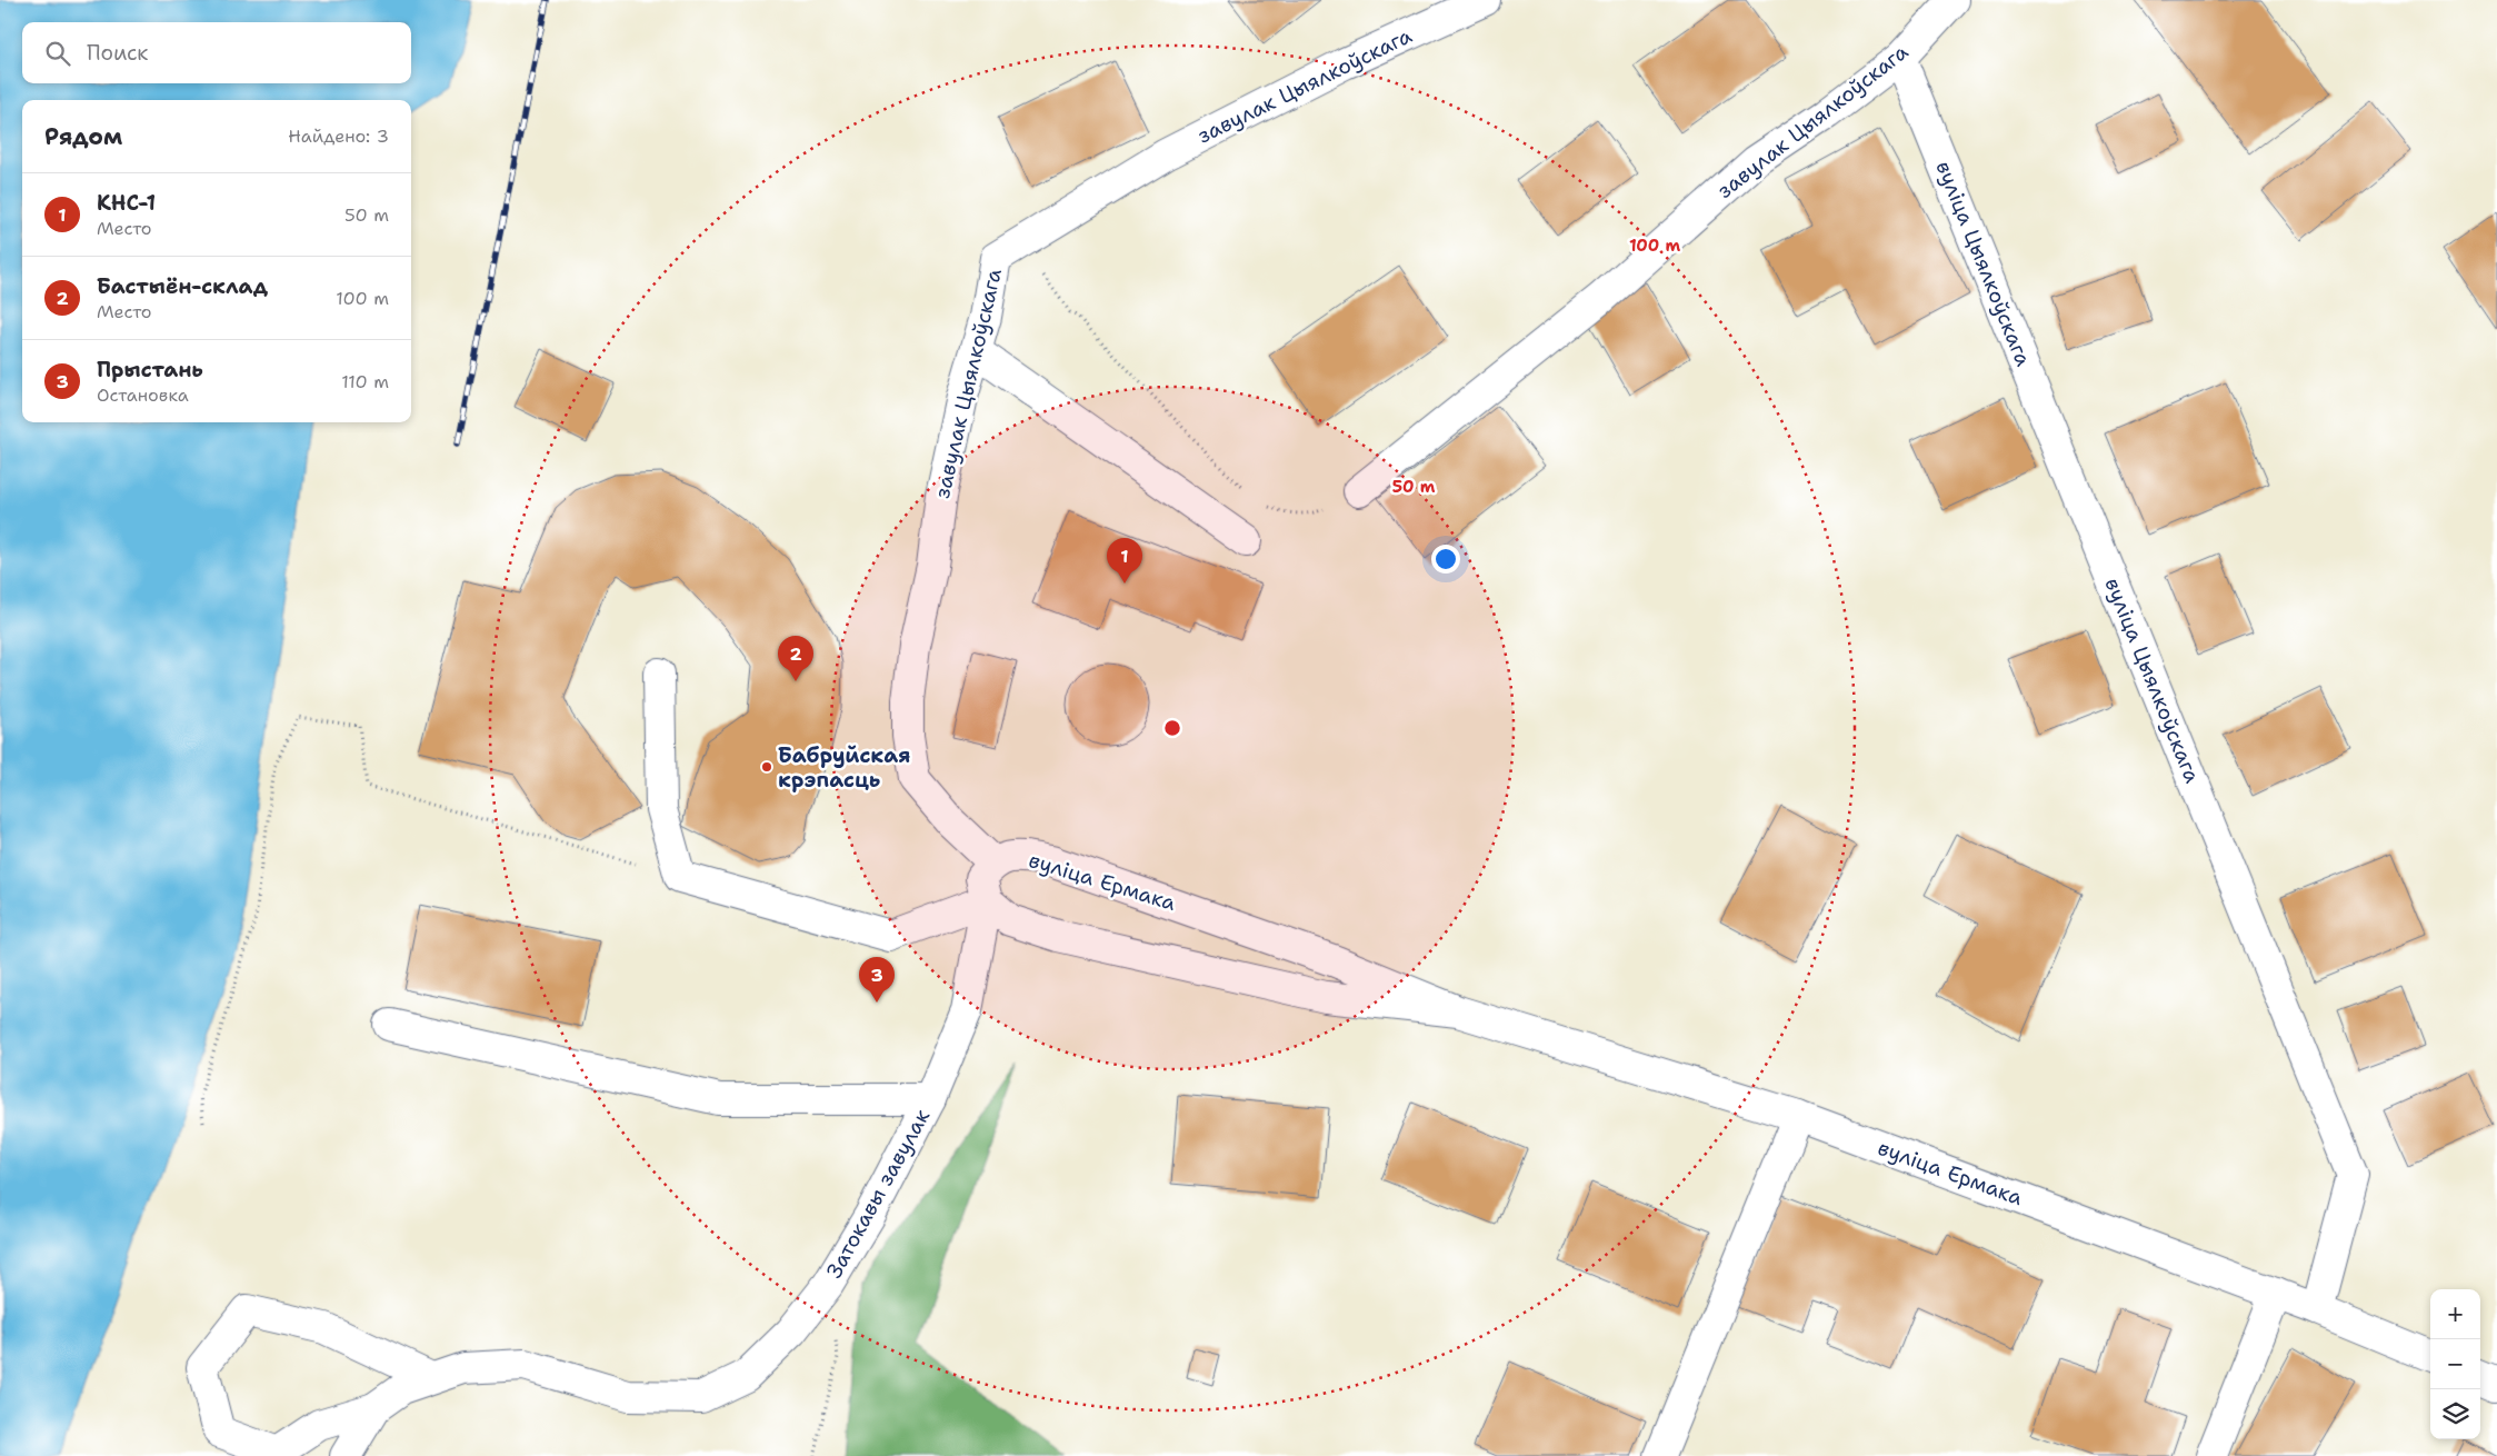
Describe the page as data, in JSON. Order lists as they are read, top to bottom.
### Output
{
  "streets": {
    "street": [
      "завулак Цыялкоўскага",
      "вуліца Цыялкоўскага",
      "вуліца Ермака",
      "Затокавы завулак"
    ]
  },
  "crossings": [
    ["завулак Цыялкоўскага", "вуліца Цыялкоўскага"],
    ["завулак Цыялкоўскага", "вуліца Ермака"],
    ["вуліца Цыялкоўскага", "вуліца Ермака"],
    ["вуліца Ермака", "Затокавы завулак"]
  ],
  "places": ["Бабруйская крэпасць"],
  "page": {
    "search": "Поиск",
    "heading": ["Рядом", "Найдено: 3"],
    "list": [
      {
        "mark": "1",
        "name": "КНС-1",
        "note": "Место",
        "value": "50 m"
      },
      {
        "mark": "2",
        "name": "Бастыён-склад",
        "note": "Место",
        "value": "100 m"
      },
      {
        "mark": "3",
        "name": "Прыстань",
        "note": "Остановка",
        "value": "110 m"
      }
    ],
    "pins": ["1", "2", "3"],
    "map_buttons": ["+", "−"]
  },
  "rings": ["100 m", "50 m"]
}
